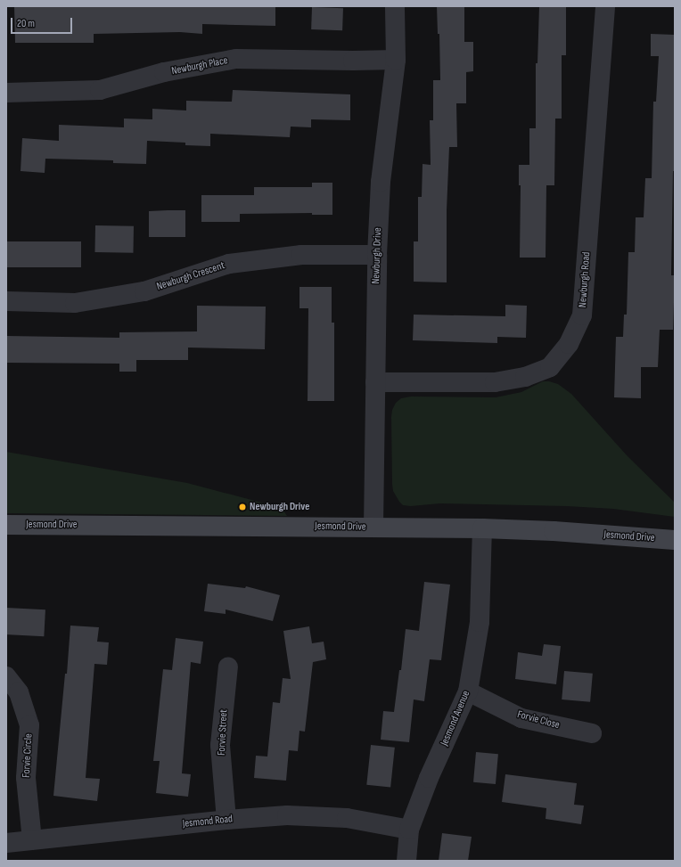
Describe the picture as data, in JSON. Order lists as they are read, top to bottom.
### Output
{
  "streets": {
    "street": [
      "Newburgh Place",
      "Newburgh Drive",
      "Newburgh Crescent",
      "Newburgh Road",
      "Jesmond Drive",
      "Jesmond Avenue",
      "Forvie Close",
      "Forvie Street",
      "Forvie Circle",
      "Jesmond Road"
    ]
  },
  "crossings": [
    ["Newburgh Place", "Newburgh Drive"],
    ["Newburgh Drive", "Newburgh Crescent"],
    ["Newburgh Drive", "Newburgh Road"],
    ["Newburgh Drive", "Jesmond Drive"],
    ["Jesmond Drive", "Jesmond Avenue"],
    ["Jesmond Avenue", "Forvie Close"],
    ["Jesmond Avenue", "Jesmond Road"],
    ["Forvie Street", "Jesmond Road"],
    ["Forvie Circle", "Jesmond Road"]
  ],
  "places": ["Newburgh Drive"],
  "scale_bar": "20 m"
}
